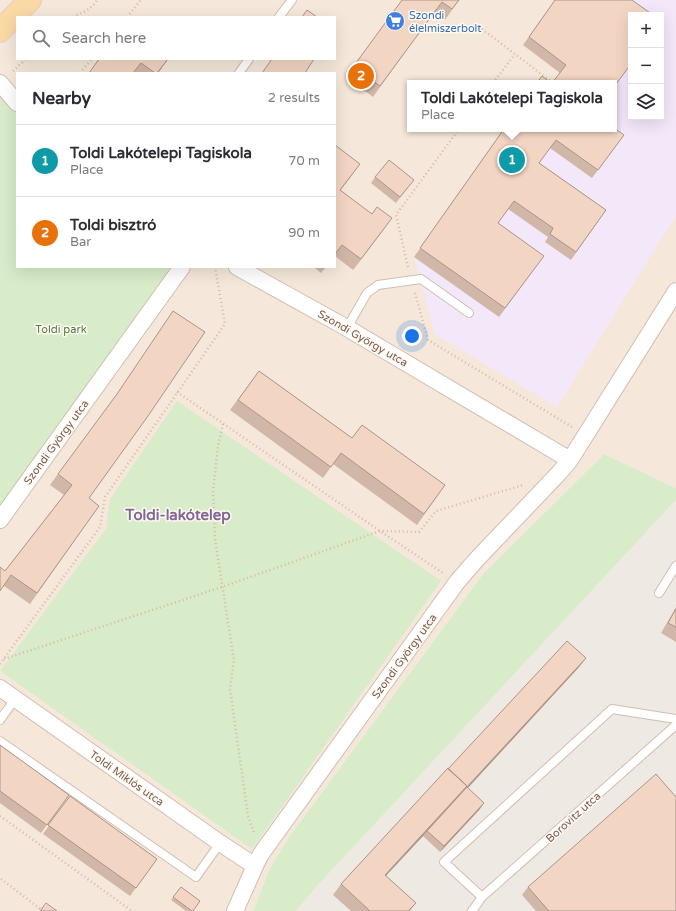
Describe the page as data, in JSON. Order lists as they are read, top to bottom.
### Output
{
  "streets": {
    "street": ["Szondi György utca", "Toldi Miklós utca"],
    "lane": ["Borovitz utca"]
  },
  "crossings": [
    ["Szondi György utca", "Toldi Miklós utca"]
  ],
  "districts": ["Toldi-lakótelep"],
  "parks": ["Toldi park"],
  "places": {
    "supermarket": ["Szondi élelmiszerbolt"]
  },
  "page": {
    "map_buttons": ["+", "−"],
    "search": "Search here",
    "pins": ["2", "1"],
    "heading": ["Nearby", "2 results"],
    "popup": ["Toldi Lakótelepi Tagiskola", "Place"],
    "list": [
      {
        "mark": "1",
        "name": "Toldi Lakótelepi Tagiskola",
        "note": "Place",
        "value": "70 m"
      },
      {
        "mark": "2",
        "name": "Toldi bisztró",
        "note": "Bar",
        "value": "90 m"
      }
    ]
  }
}
